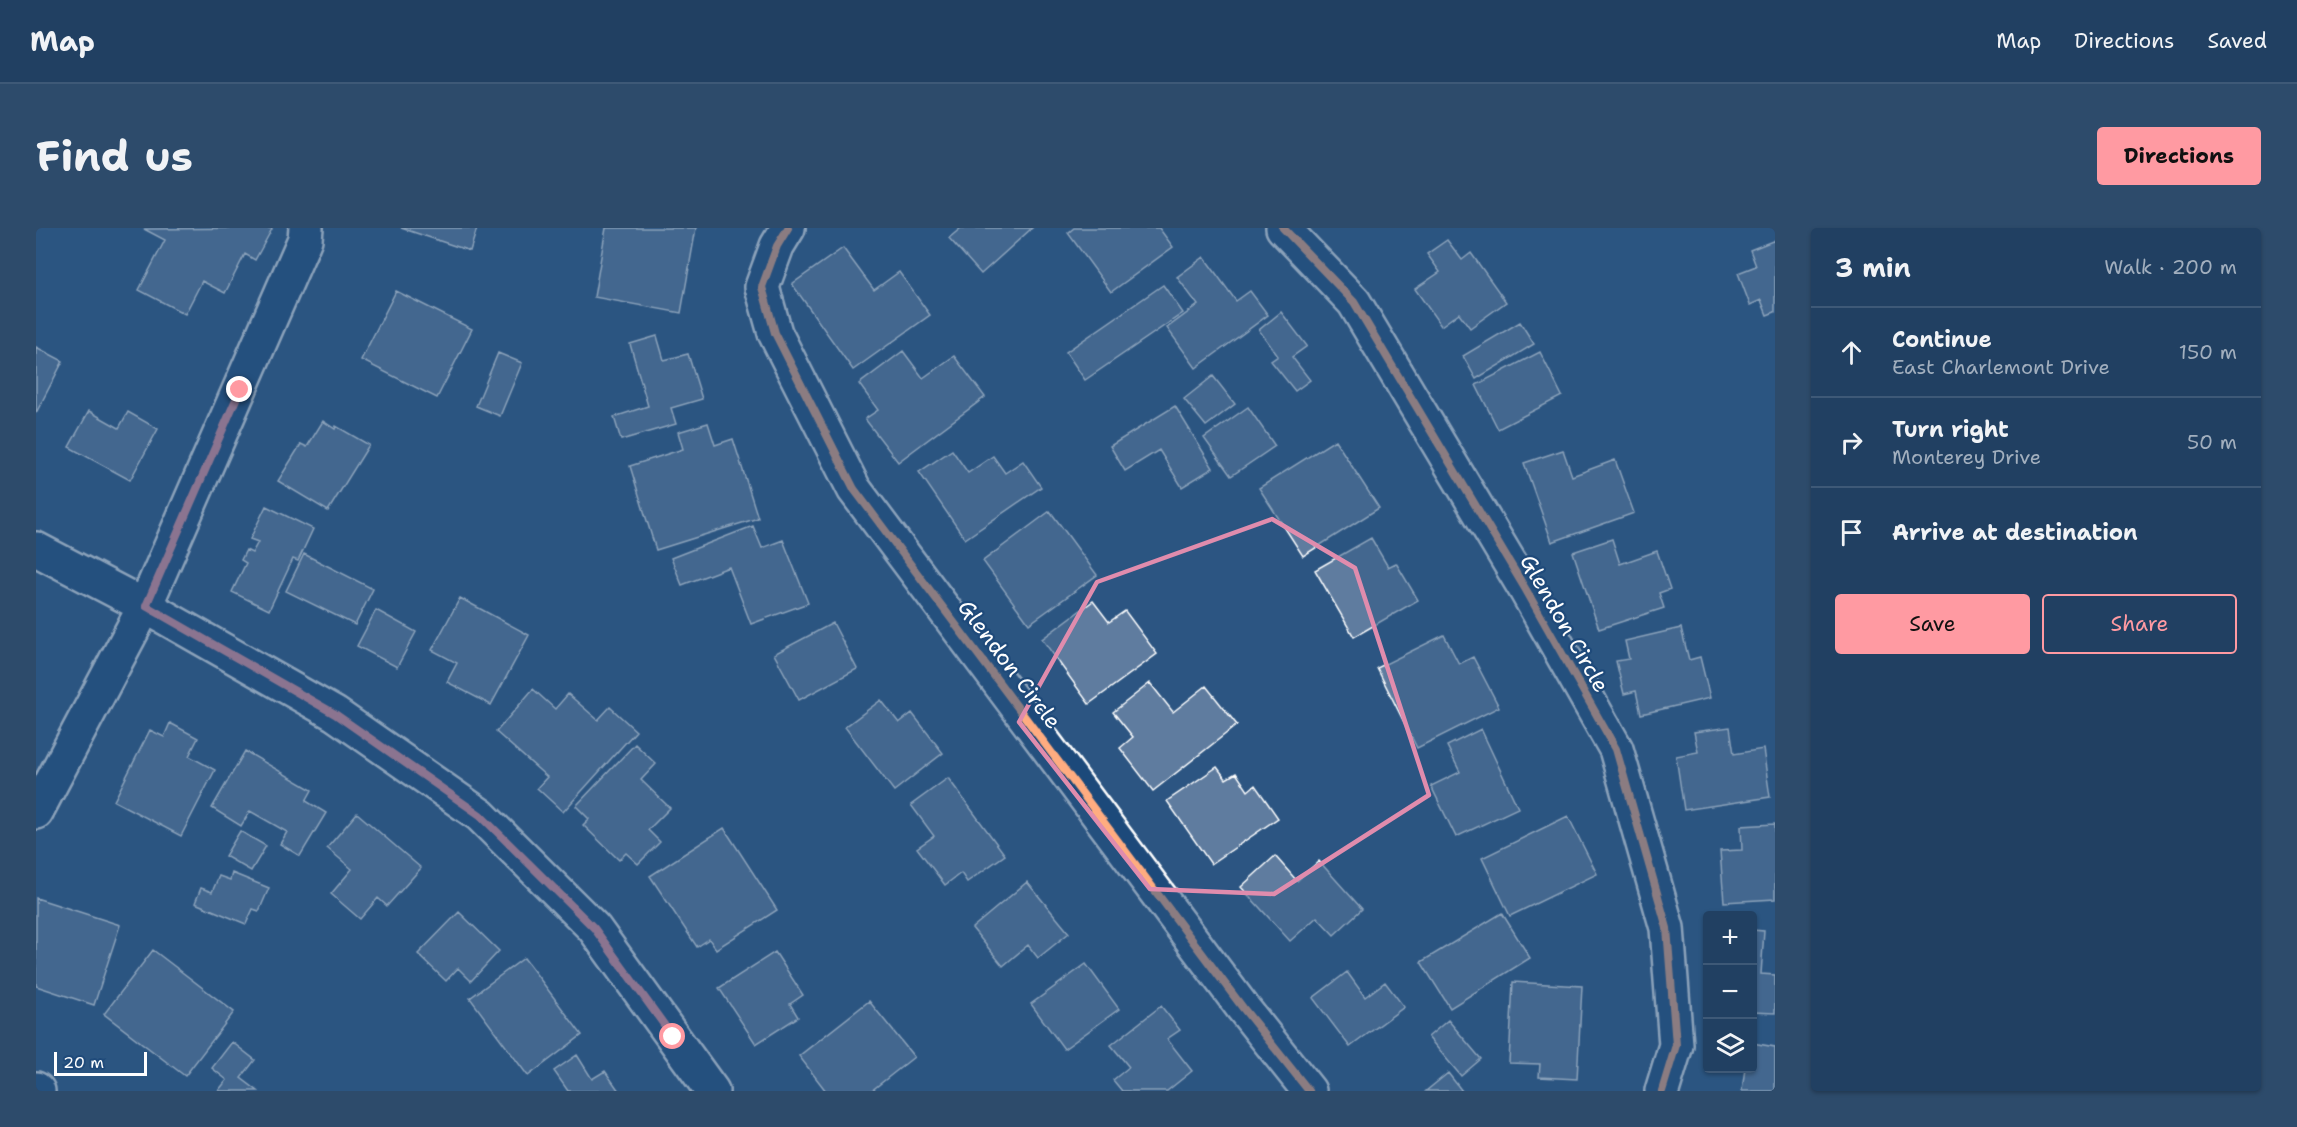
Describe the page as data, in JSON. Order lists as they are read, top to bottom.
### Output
{
  "streets": {
    "street": ["Glendon Circle"]
  },
  "scale_bar": "20 m",
  "page": {
    "header": "Map",
    "nav": ["Map", "Directions", "Saved"],
    "buttons": [
      "Directions",
      ["Save", "Share"]
    ],
    "title": "Find us",
    "heading": ["3 min", "Walk · 200 m"],
    "list": [
      ["Continue", "East Charlemont Drive", "150 m"],
      ["Turn right", "Monterey Drive", "50 m"],
      "Arrive at destination"
    ],
    "map_buttons": ["+", "−"],
    "scale": "20 m"
  }
}
